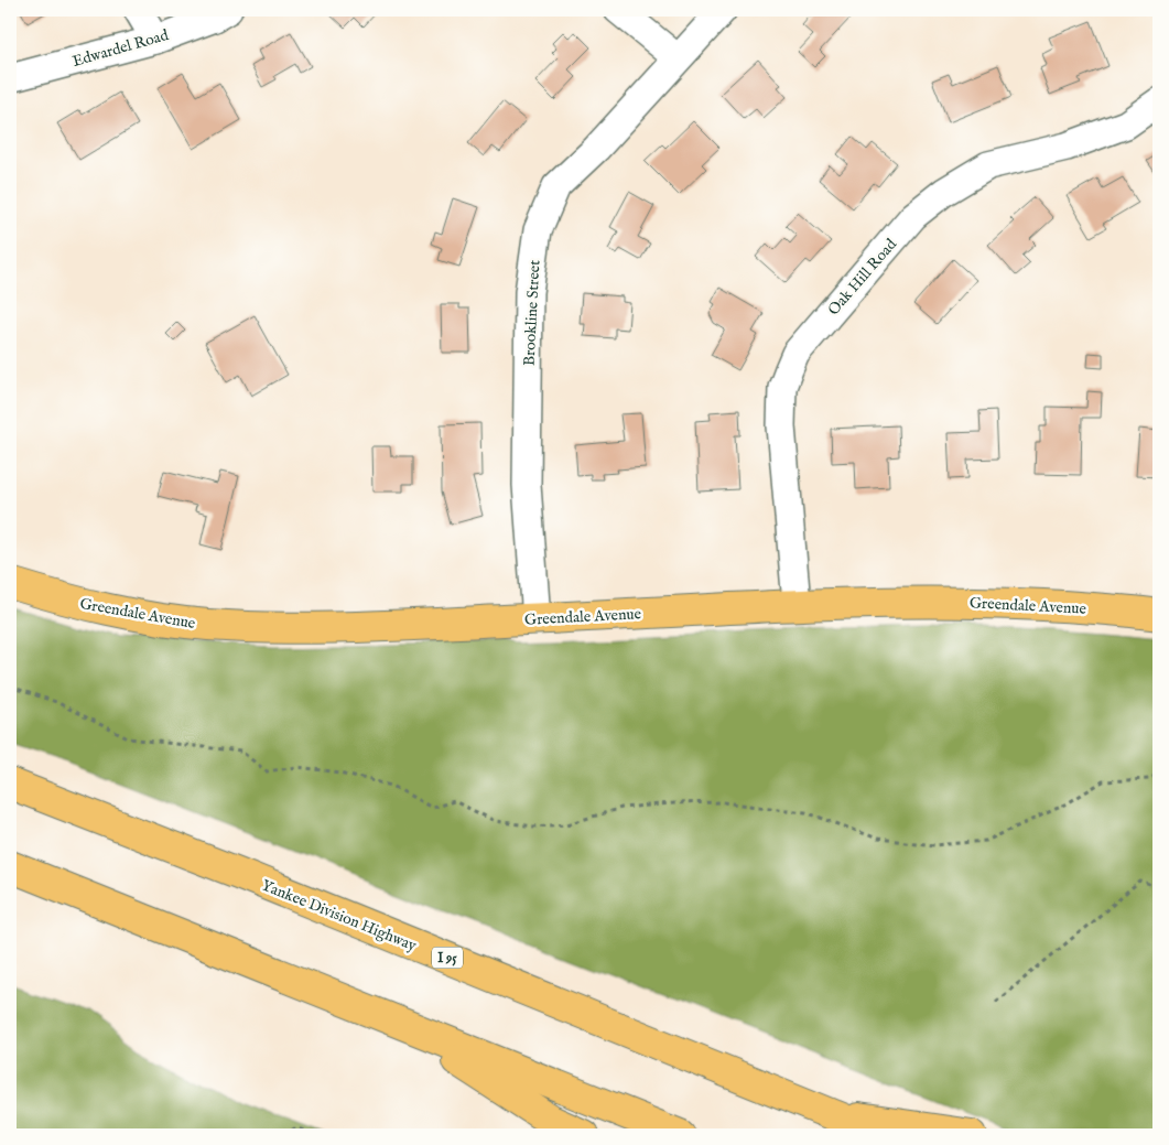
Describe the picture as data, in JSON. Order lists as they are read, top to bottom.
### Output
{
  "streets": {
    "main road": ["Greendale Avenue", "Yankee Division Highway", "I 95"],
    "street": ["Edwardel Road", "Oak Hill Road", "Brookline Street"]
  },
  "crossings": [
    ["Oak Hill Road", "Greendale Avenue"],
    ["Brookline Street", "Greendale Avenue"]
  ]
}
